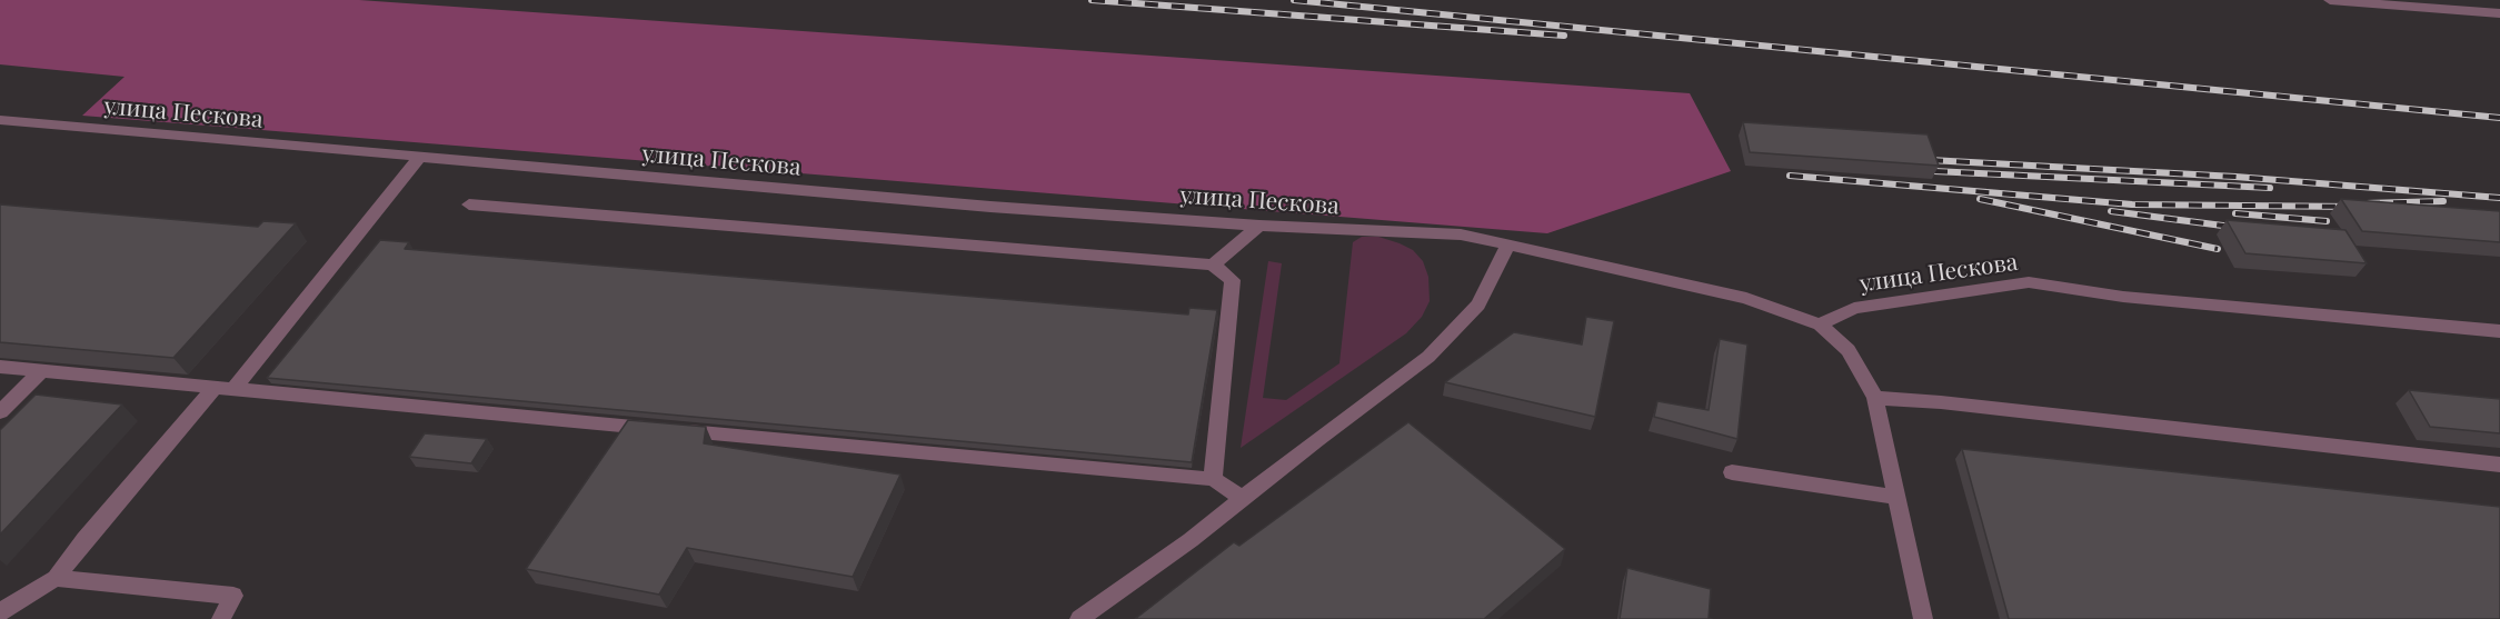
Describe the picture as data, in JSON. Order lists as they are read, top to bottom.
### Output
{
  "streets": {
    "street": ["улица Пескова"]
  }
}
